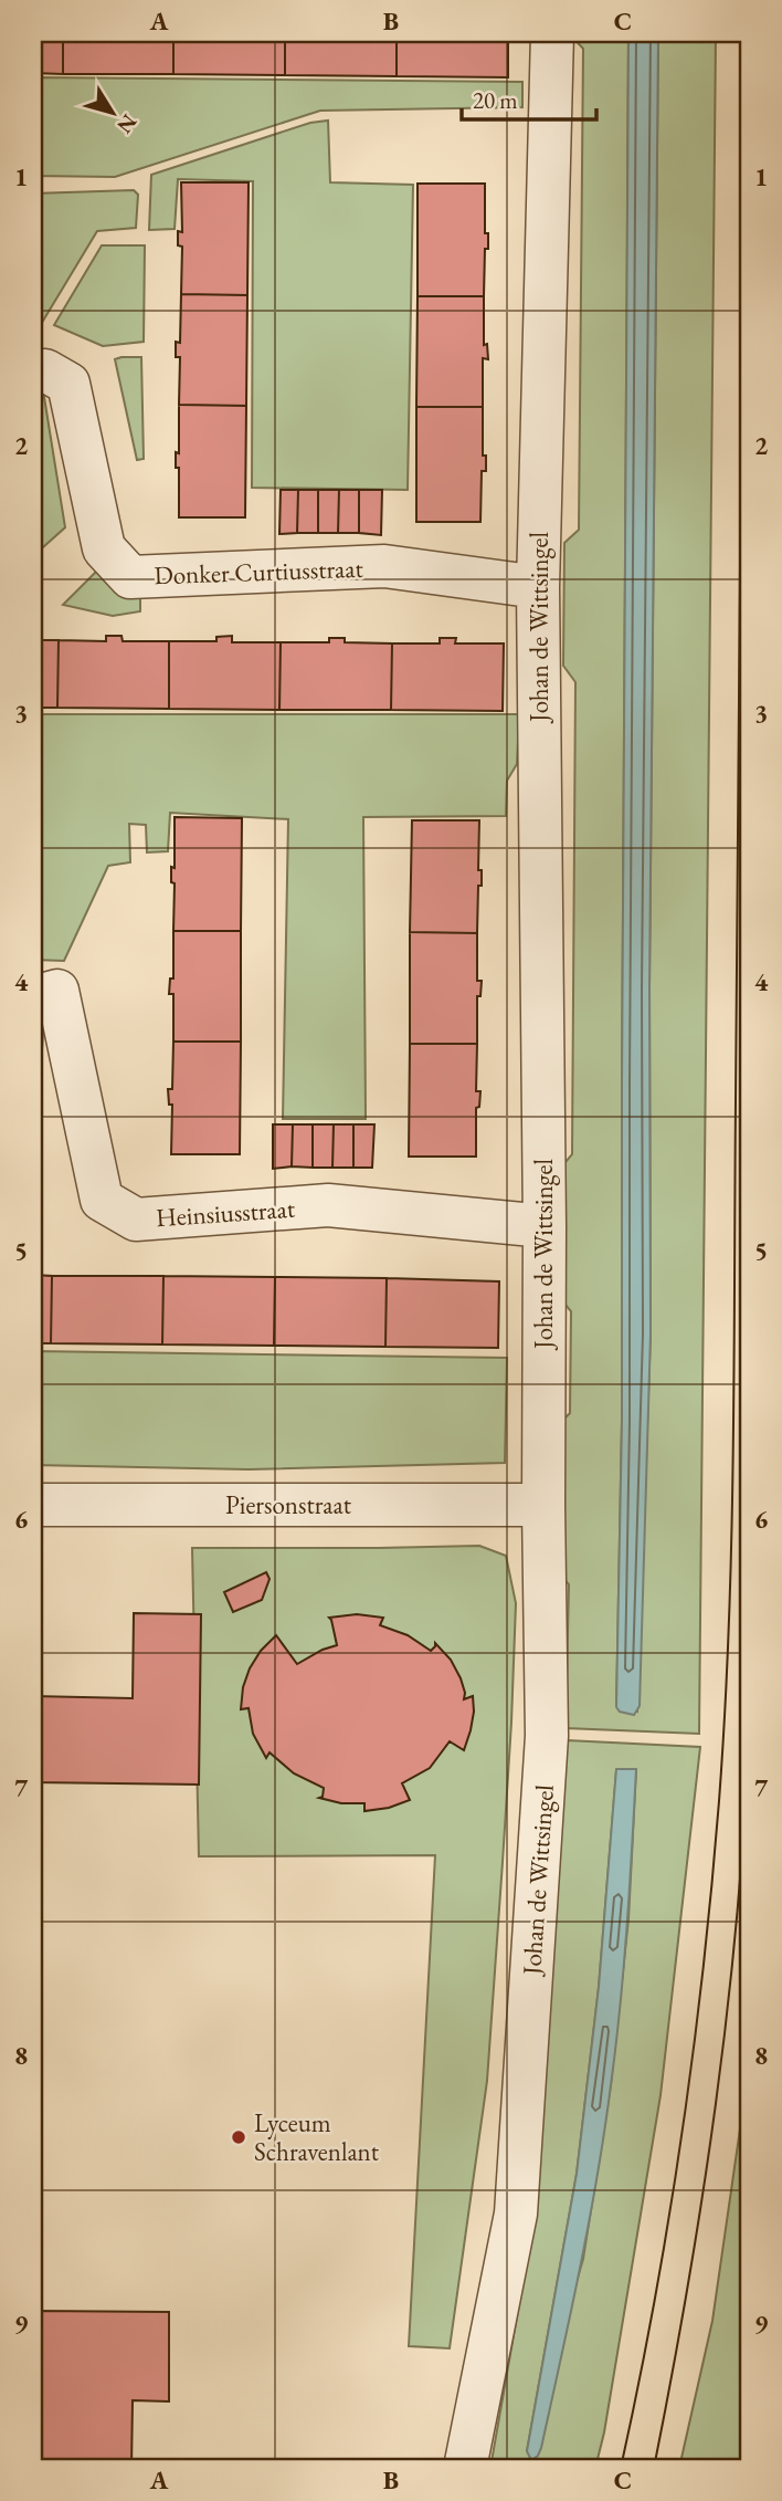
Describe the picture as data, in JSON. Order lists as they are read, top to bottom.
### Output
{
  "streets": {
    "street": [
      "Donker Curtiusstraat",
      "Johan de Wittsingel",
      "Heinsiusstraat",
      "Piersonstraat"
    ]
  },
  "crossings": [
    ["Donker Curtiusstraat", "Johan de Wittsingel"],
    ["Johan de Wittsingel", "Heinsiusstraat"],
    ["Johan de Wittsingel", "Piersonstraat"]
  ],
  "places": ["Lyceum Schravenlant"],
  "scale_bar": "20 m",
  "north": "bottom right",
  "grid": {
    "columns": ["A", "B", "C"],
    "rows": [
      "1",
      "2",
      "3",
      "4",
      "5",
      "6",
      "7",
      "8",
      "9"
    ]
  }
}
